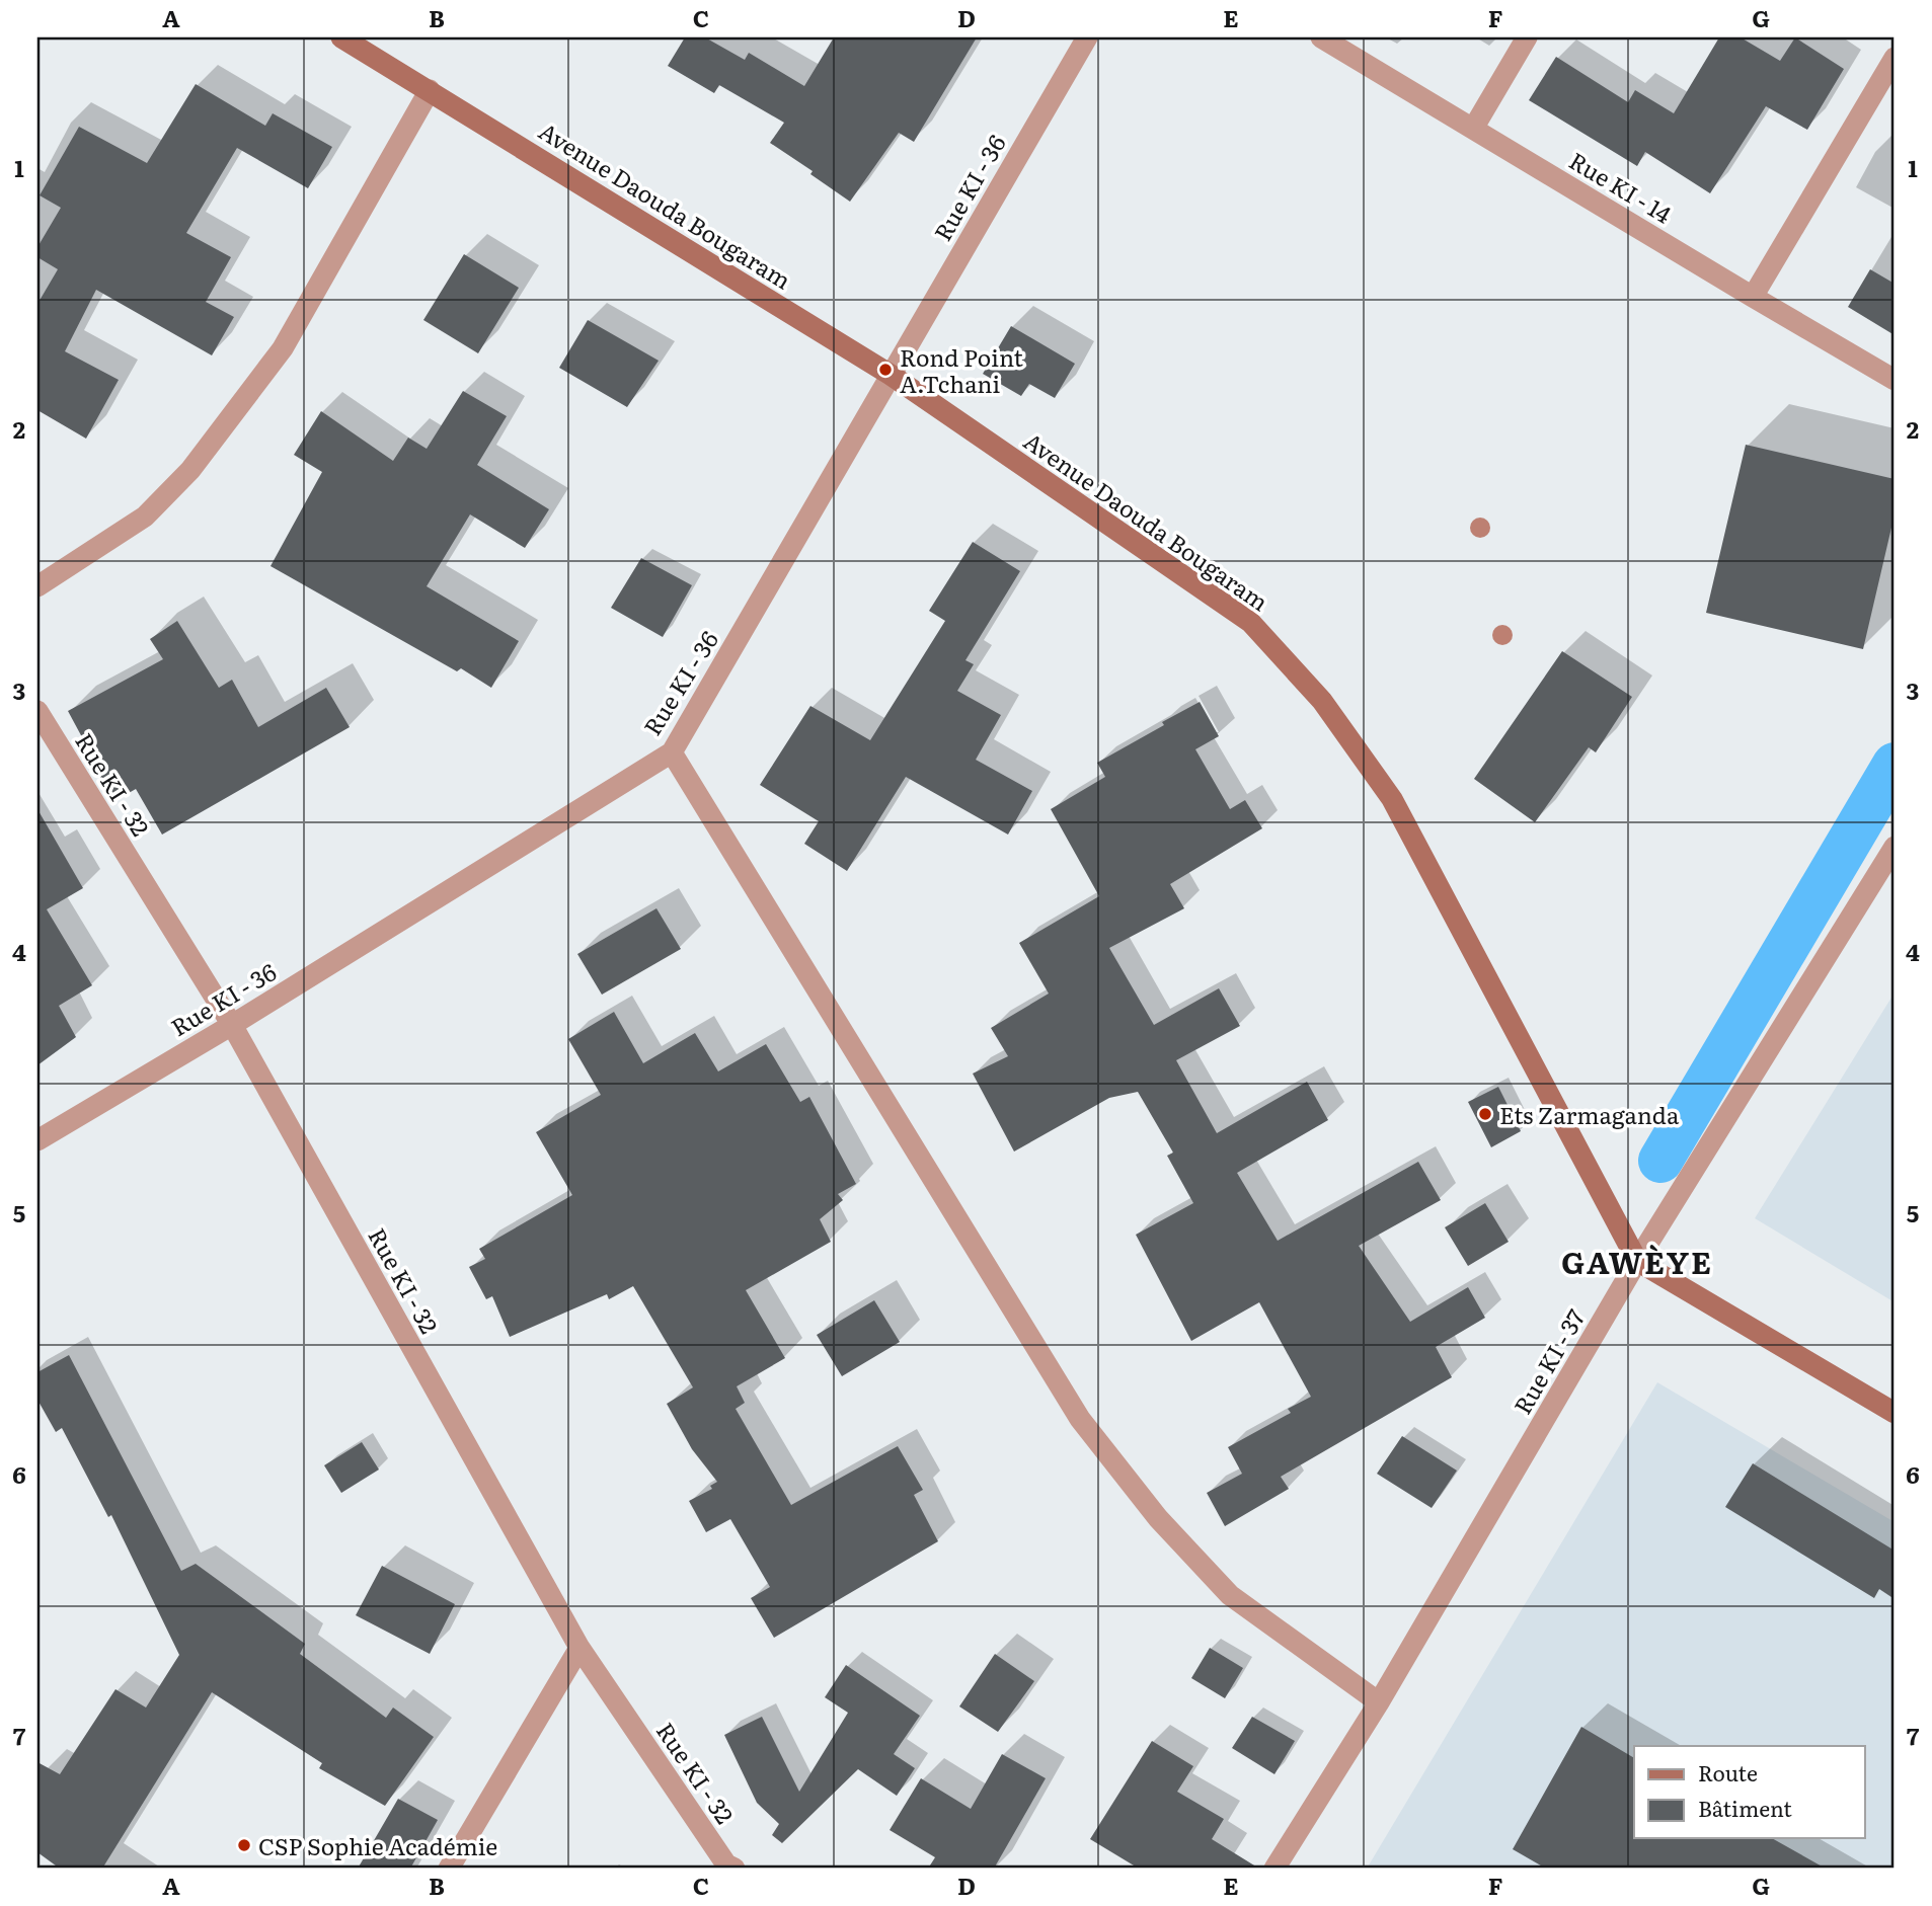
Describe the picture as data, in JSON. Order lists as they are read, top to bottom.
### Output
{
  "streets": {
    "street": [
      "Rue KI - 14",
      "Rue KI - 36",
      "Avenue Daouda Bougaram",
      "Rue KI - 32",
      "Rue KI - 37"
    ]
  },
  "crossings": [
    ["Rue KI - 36", "Avenue Daouda Bougaram"],
    ["Rue KI - 36", "Rue KI - 32"],
    ["Avenue Daouda Bougaram", "Rue KI - 37"]
  ],
  "districts": ["GAWÈYE"],
  "places": ["Rond Point A.Tchani", "Ets Zarmaganda", "CSP Sophie Académie"],
  "legend": ["Route", "Bâtiment"],
  "grid": {
    "columns": [
      "A",
      "B",
      "C",
      "D",
      "E",
      "F",
      "G"
    ],
    "rows": [
      "1",
      "2",
      "3",
      "4",
      "5",
      "6",
      "7"
    ]
  }
}
